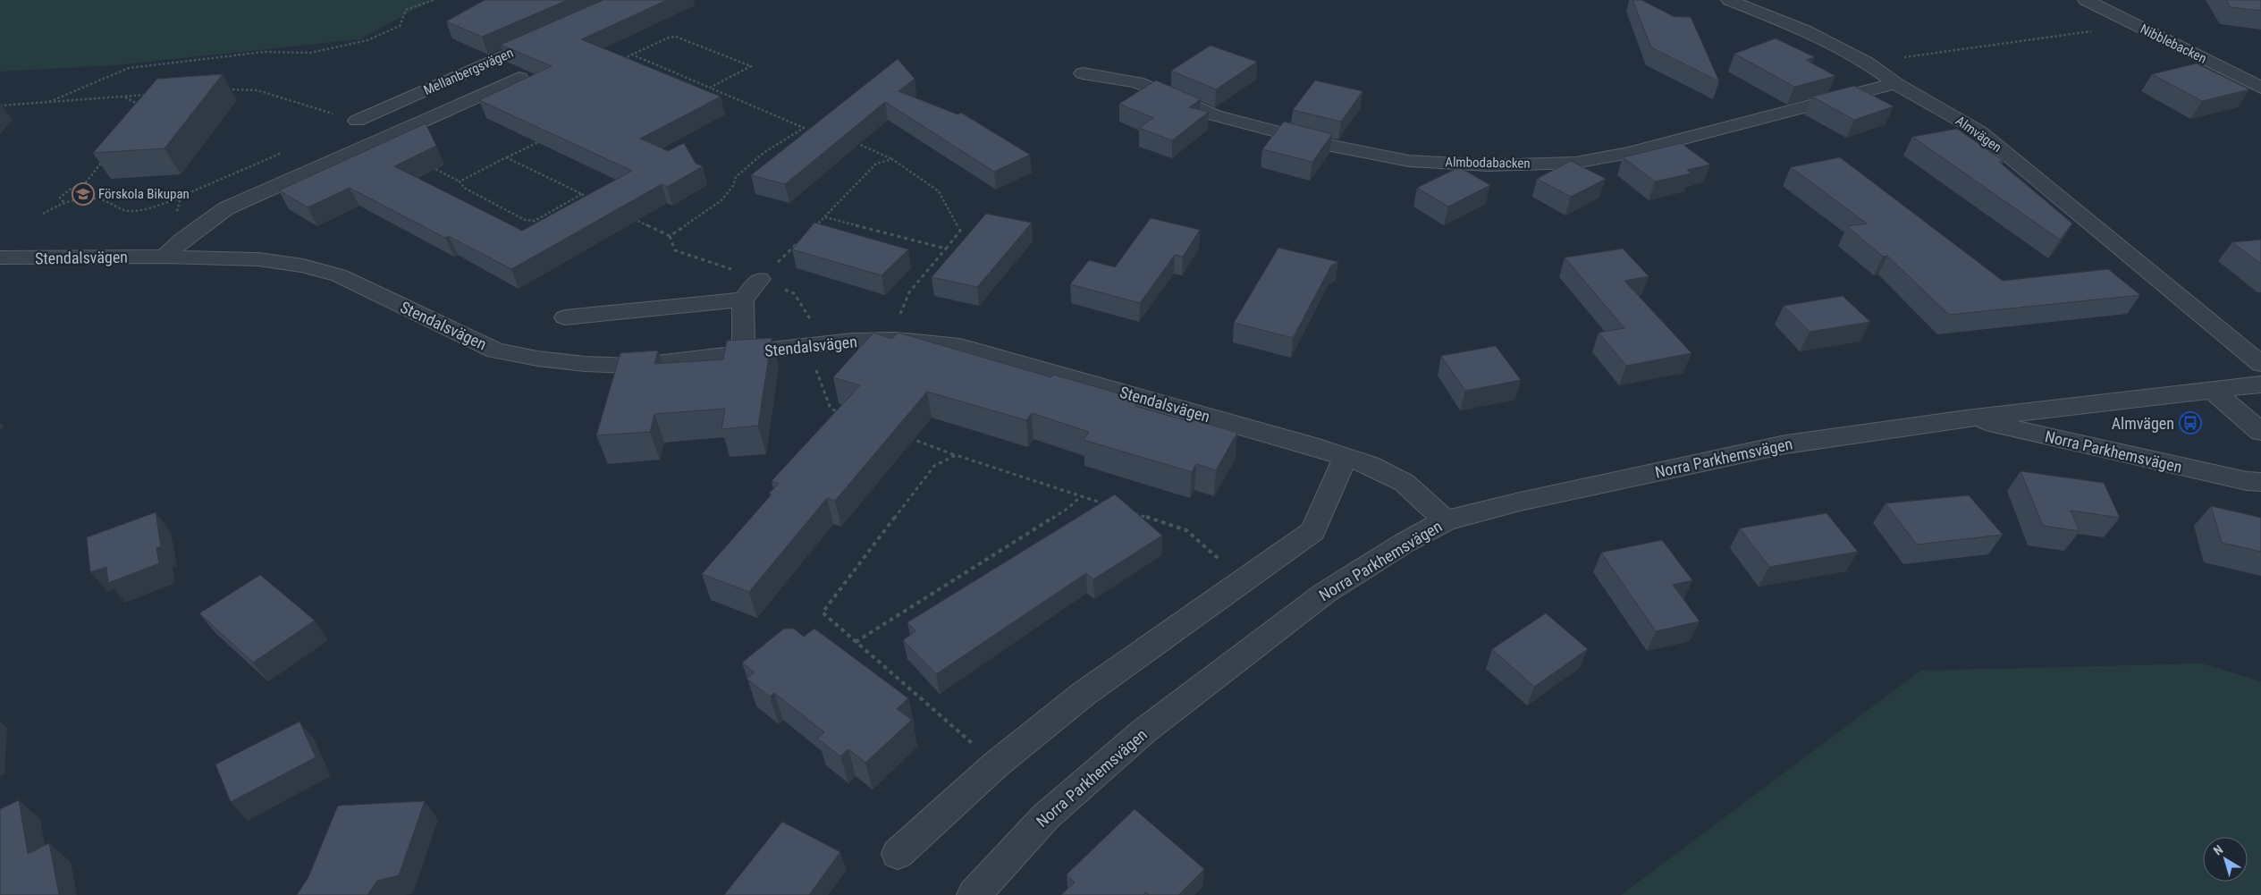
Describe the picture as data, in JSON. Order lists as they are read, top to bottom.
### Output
{
  "streets": {
    "street": [
      "Nibblebacken",
      "Mellanbergsvägen",
      "Almvägen",
      "Almbodabacken",
      "Stendalsvägen",
      "Norra Parkhemsvägen"
    ]
  },
  "crossings": [
    ["Almvägen", "Almbodabacken"],
    ["Stendalsvägen", "Norra Parkhemsvägen"]
  ],
  "places": {
    "school or university": ["Förskola Bikupan"],
    "bus stop": ["Almvägen"]
  },
  "north": "top left"
}
